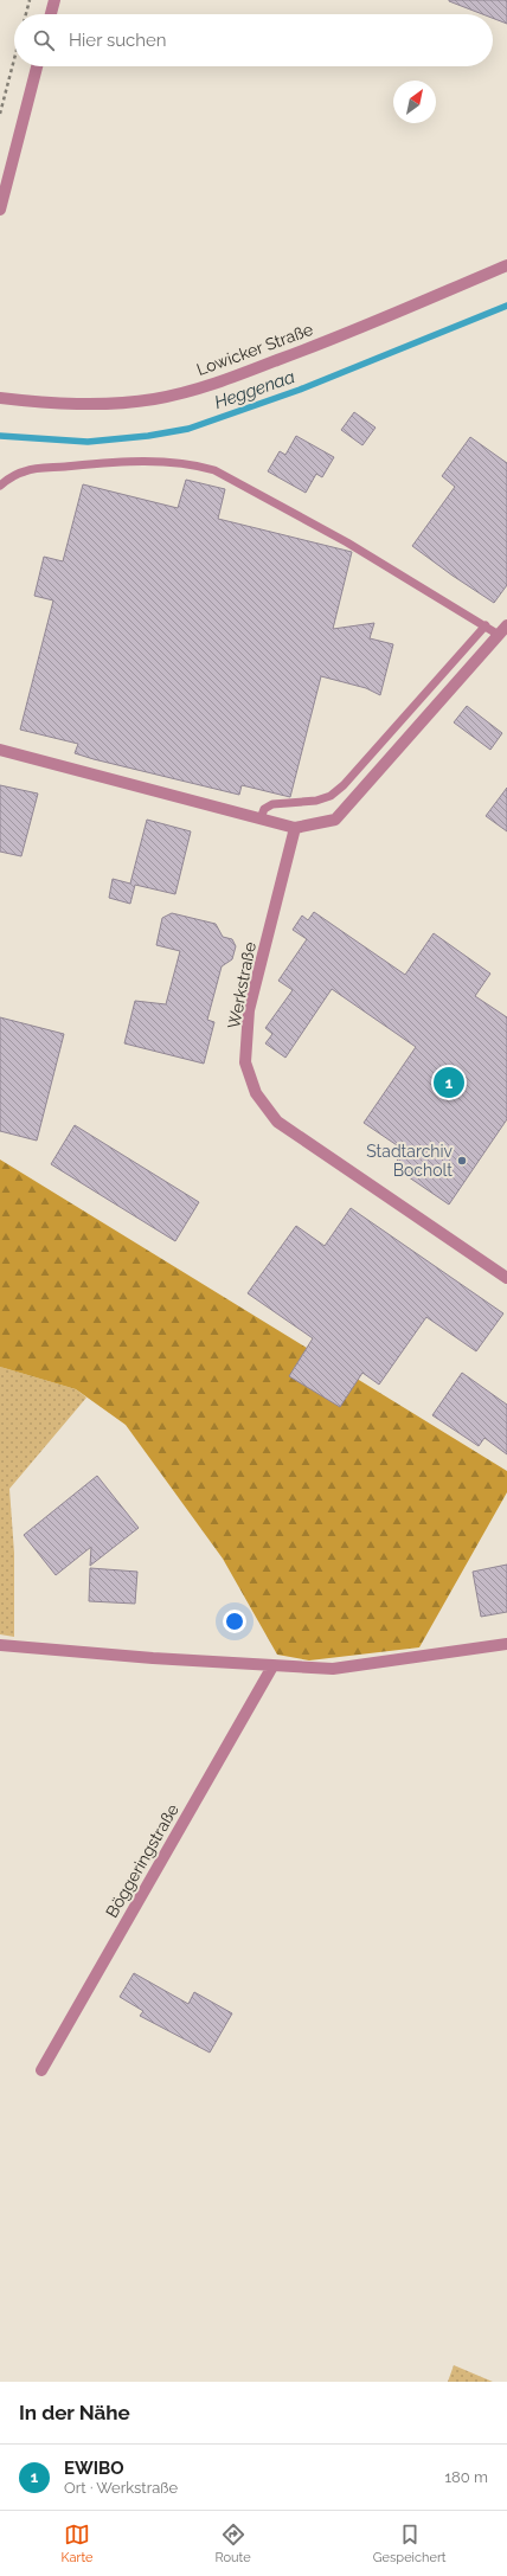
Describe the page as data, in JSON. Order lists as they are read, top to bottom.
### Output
{
  "streets": {
    "street": ["Lowicker Straße", "Werkstraße", "Böggeringstraße"]
  },
  "water": ["Heggenaa"],
  "places": ["Stadtarchiv Bocholt"],
  "north": "top right",
  "page": {
    "search": "Hier suchen",
    "pins": "1",
    "heading": "In der Nähe",
    "list": [
      {
        "mark": "1",
        "name": "EWIBO",
        "note": "Ort · Werkstraße",
        "value": "180 m"
      }
    ],
    "nav": ["Karte", "Route", "Gespeichert"]
  }
}
